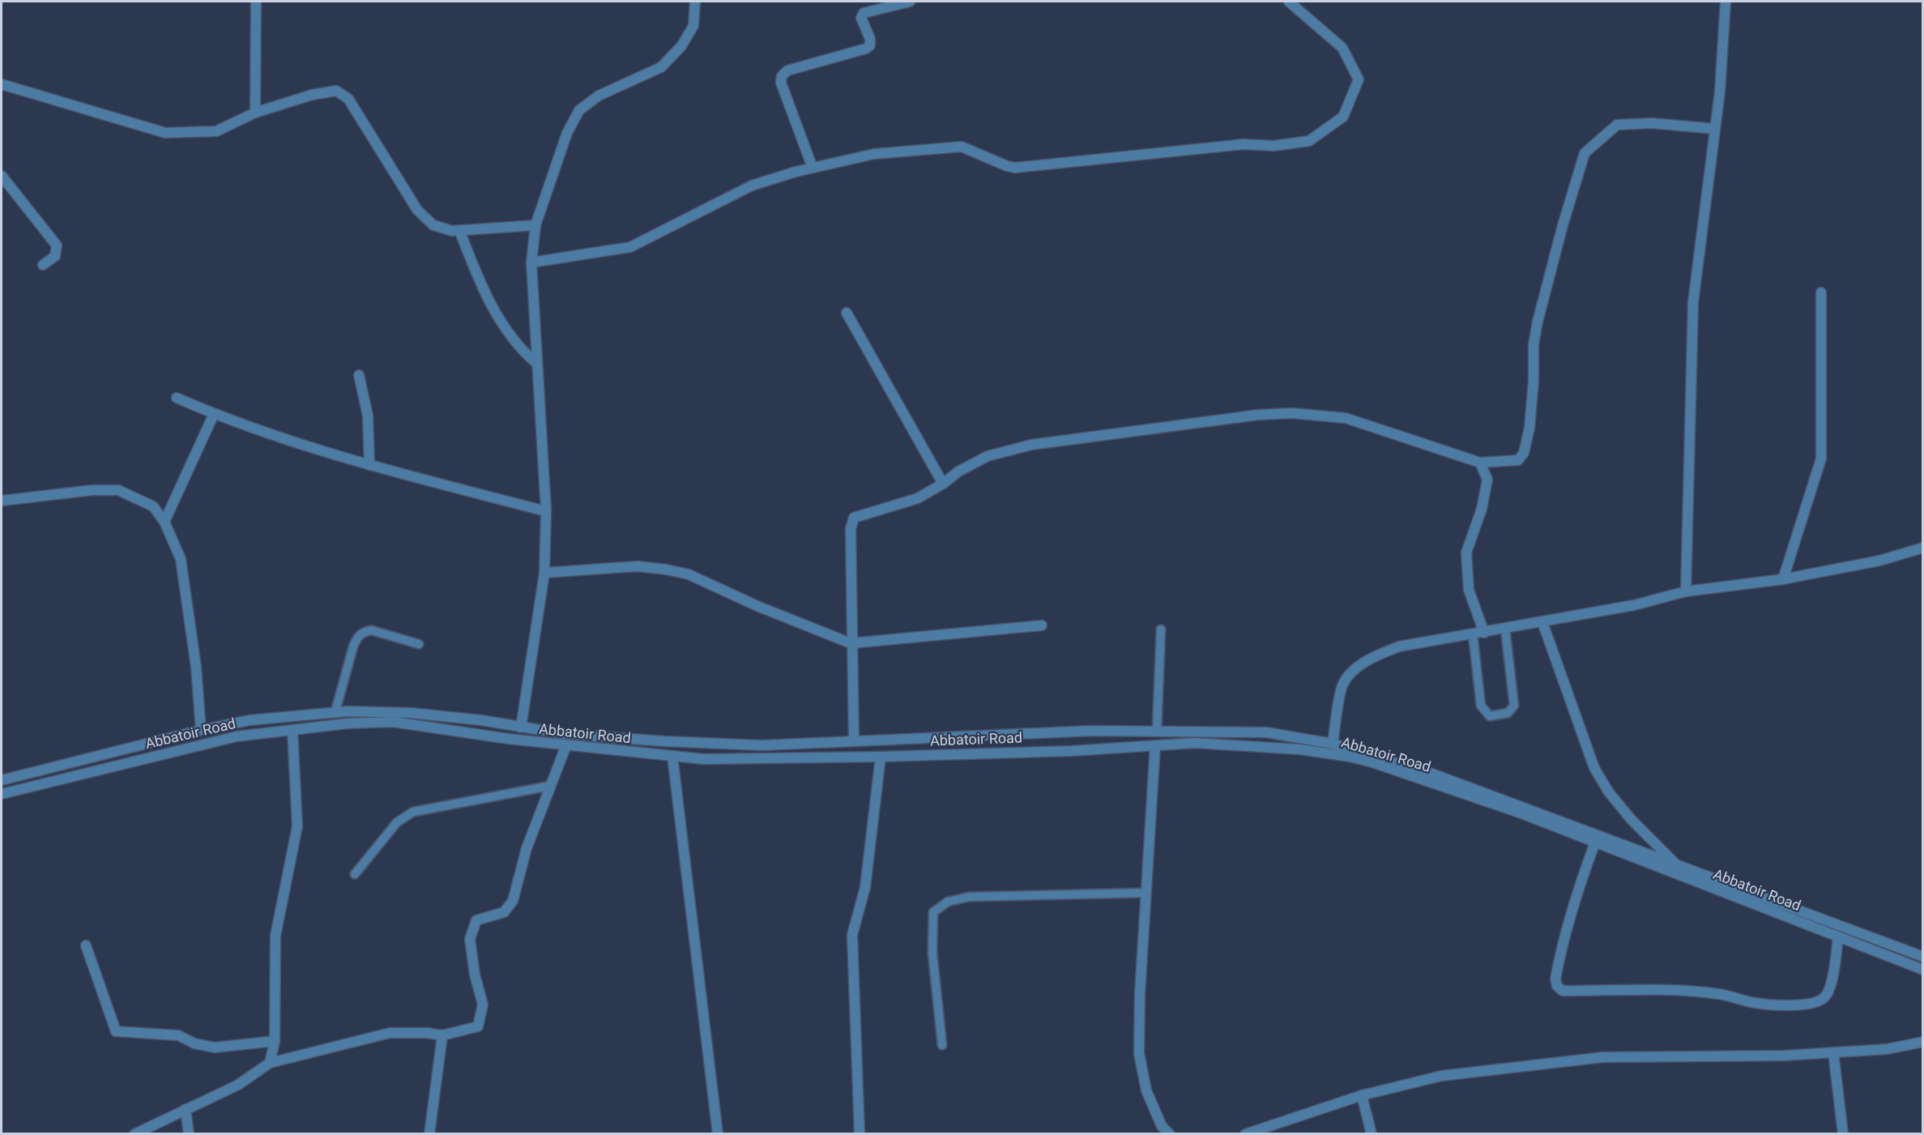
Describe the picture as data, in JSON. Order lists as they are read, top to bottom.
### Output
{
  "streets": {
    "street": ["Abbatoir Road"]
  }
}
